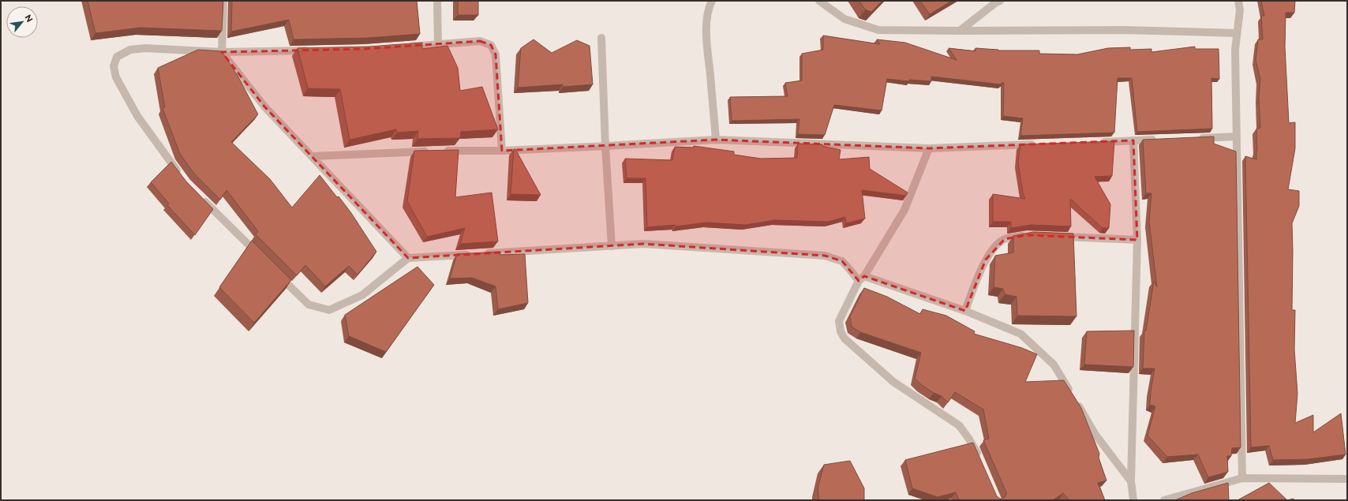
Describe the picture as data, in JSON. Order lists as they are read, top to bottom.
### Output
{
  "north": "top right"
}
